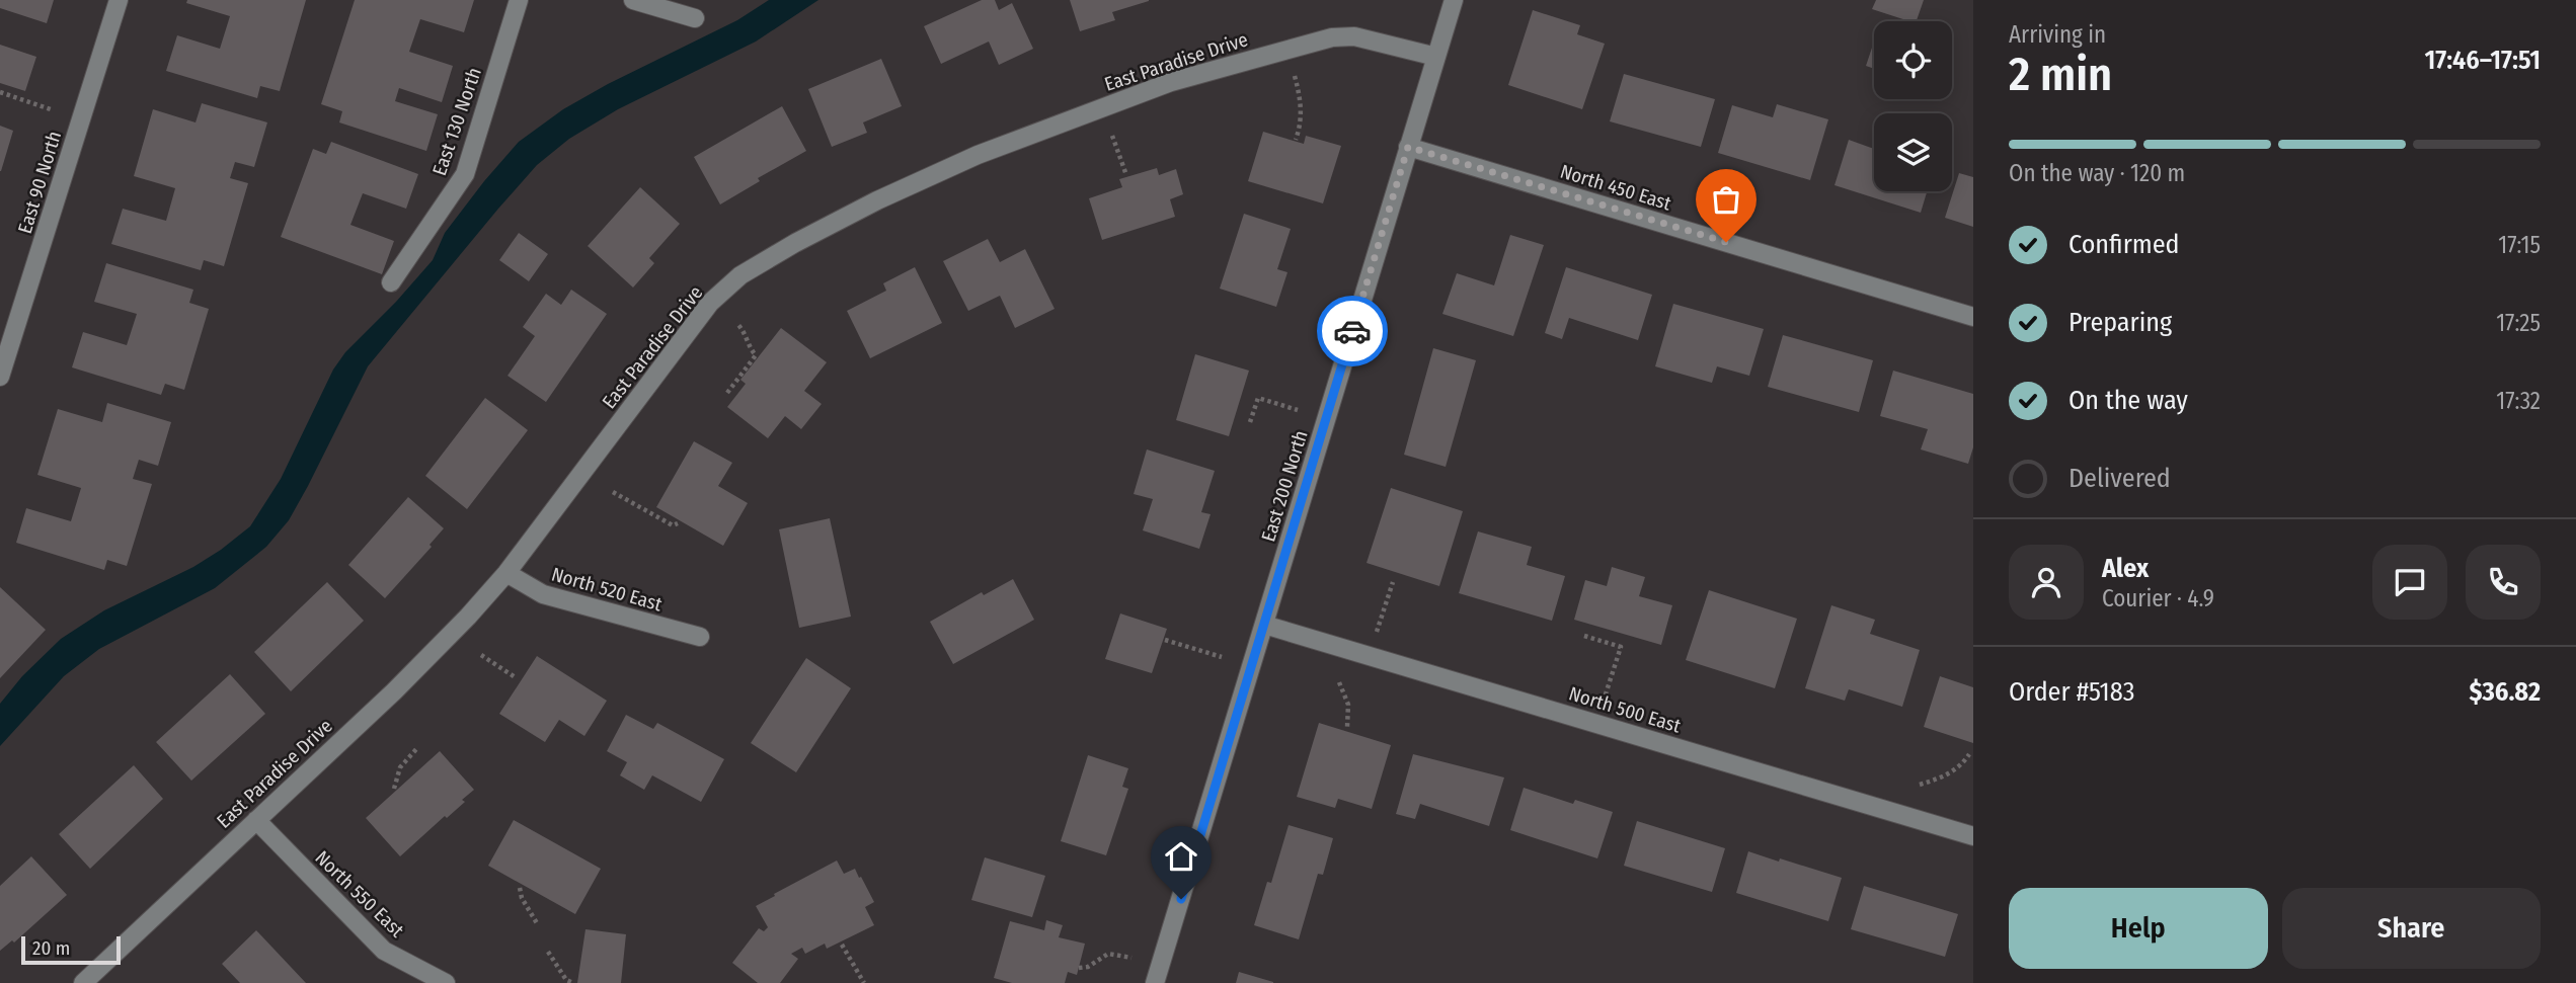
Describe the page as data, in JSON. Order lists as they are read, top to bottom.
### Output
{
  "streets": {
    "street": [
      "East Paradise Drive",
      "East 130 North",
      "East 90 North",
      "North 450 East",
      "East 200 North",
      "North 520 East",
      "North 500 East",
      "North 550 East"
    ]
  },
  "crossings": [
    ["East Paradise Drive", "East 200 North"],
    ["East Paradise Drive", "North 520 East"],
    ["East Paradise Drive", "North 550 East"],
    ["North 450 East", "East 200 North"],
    ["East 200 North", "North 500 East"]
  ],
  "scale_bar": "20 m",
  "page": {
    "heading": ["2 min", "Arriving in", "17:46–17:51"],
    "panel": [
      "Alex",
      "Courier · 4.9",
      "Order #5183",
      "$36.82"
    ],
    "bar": "On the way · 120 m",
    "list": [
      ["Confirmed", "17:15"],
      ["Preparing", "17:25"],
      ["On the way", "17:32"],
      "Delivered"
    ],
    "buttons": ["Help", "Share"],
    "scale": "20 m"
  }
}
